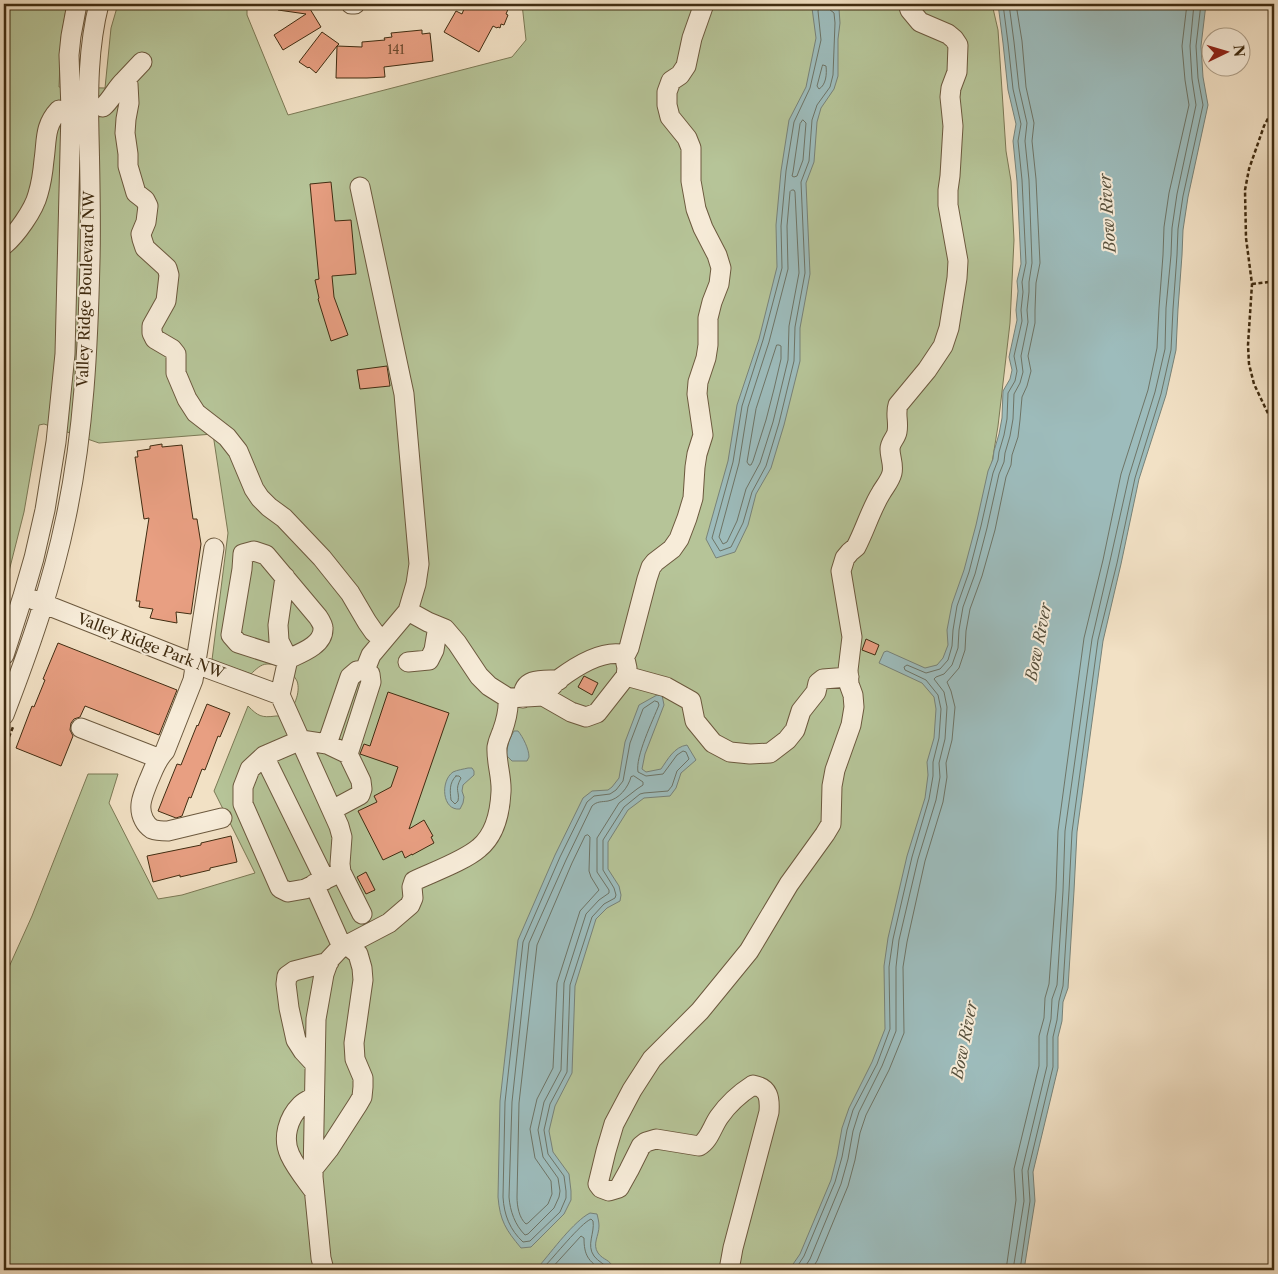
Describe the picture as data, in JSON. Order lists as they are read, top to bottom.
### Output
{
  "streets": {
    "street": ["Valley Ridge Boulevard NW", "Valley Ridge Park NW"]
  },
  "crossings": [
    ["Valley Ridge Boulevard NW", "Valley Ridge Park NW"]
  ],
  "water": ["Bow River"],
  "house_numbers": ["141"],
  "north": "right"
}
